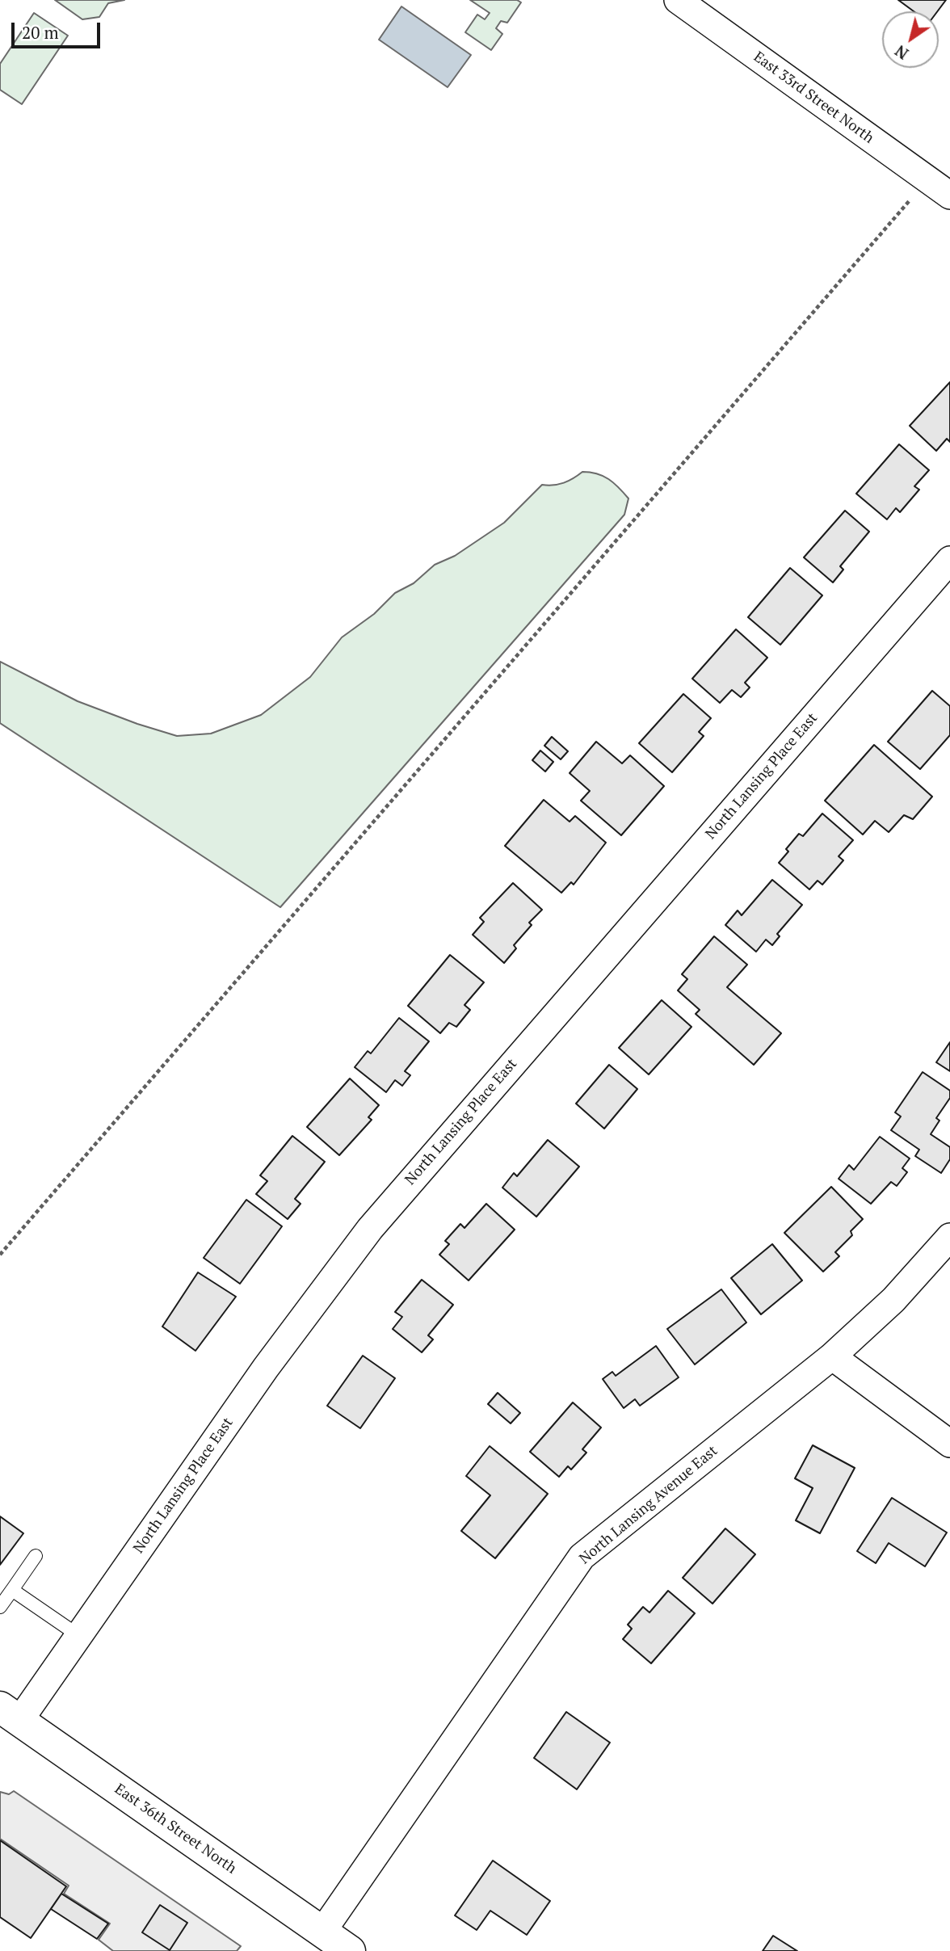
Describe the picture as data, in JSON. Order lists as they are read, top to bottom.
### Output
{
  "streets": {
    "main road": ["East 36th Street North"],
    "street": ["East 33rd Street North", "North Lansing Place East", "North Lansing Avenue East"]
  },
  "crossings": [
    ["North Lansing Place East", "East 36th Street North"],
    ["North Lansing Avenue East", "East 36th Street North"]
  ],
  "scale_bar": "20 m",
  "north": "bottom left"
}
